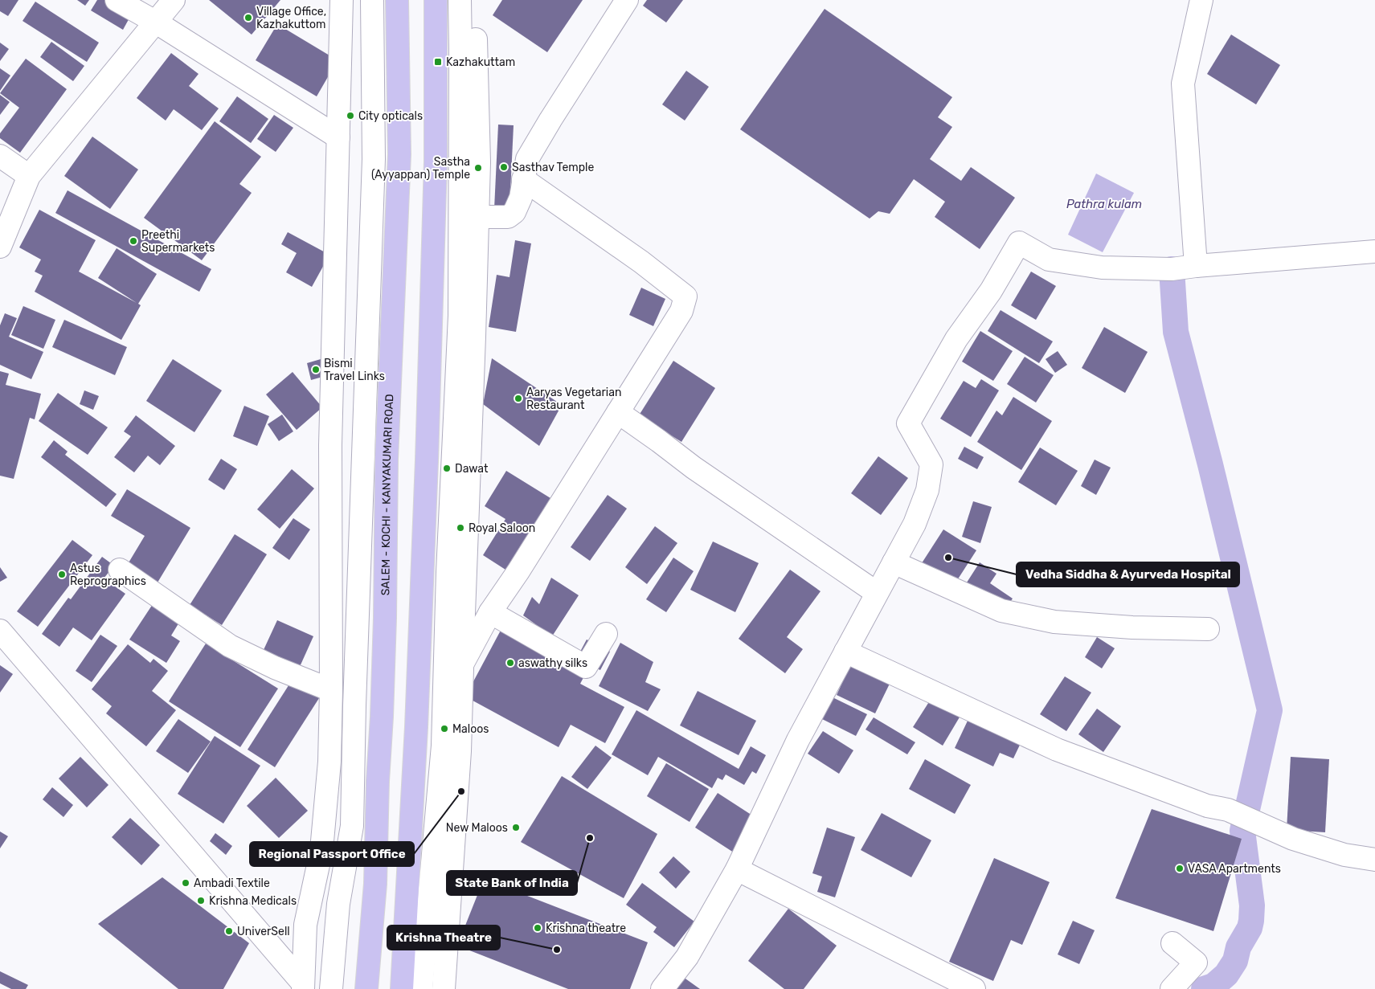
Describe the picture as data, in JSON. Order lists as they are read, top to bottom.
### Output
{
  "streets": {
    "highway": ["SALEM - KOCHI - KANYAKUMARI ROAD"]
  },
  "water": ["Pathra kulam"],
  "places": {
    "other": [
      "Village Office, Kazhakuttom",
      "City opticals",
      "Sasthav Temple",
      "Sastha (Ayyappan) Temple",
      "Preethi Supermarkets",
      "Bismi Travel Links",
      "Aaryas Vegetarian Restaurant",
      "Dawat",
      "Royal Saloon",
      "Vedha Siddha & Ayurveda Hospital",
      "Astus Reprographics",
      "aswathy silks",
      "Maloos",
      "Regional Passport Office",
      "New Maloos",
      "State Bank of India",
      "VASA Apartments",
      "Ambadi Textile",
      "Krishna Medicals",
      "Krishna theatre",
      "UniverSell",
      "Krishna Theatre"
    ],
    "transit": ["Kazhakuttam"]
  }
}
